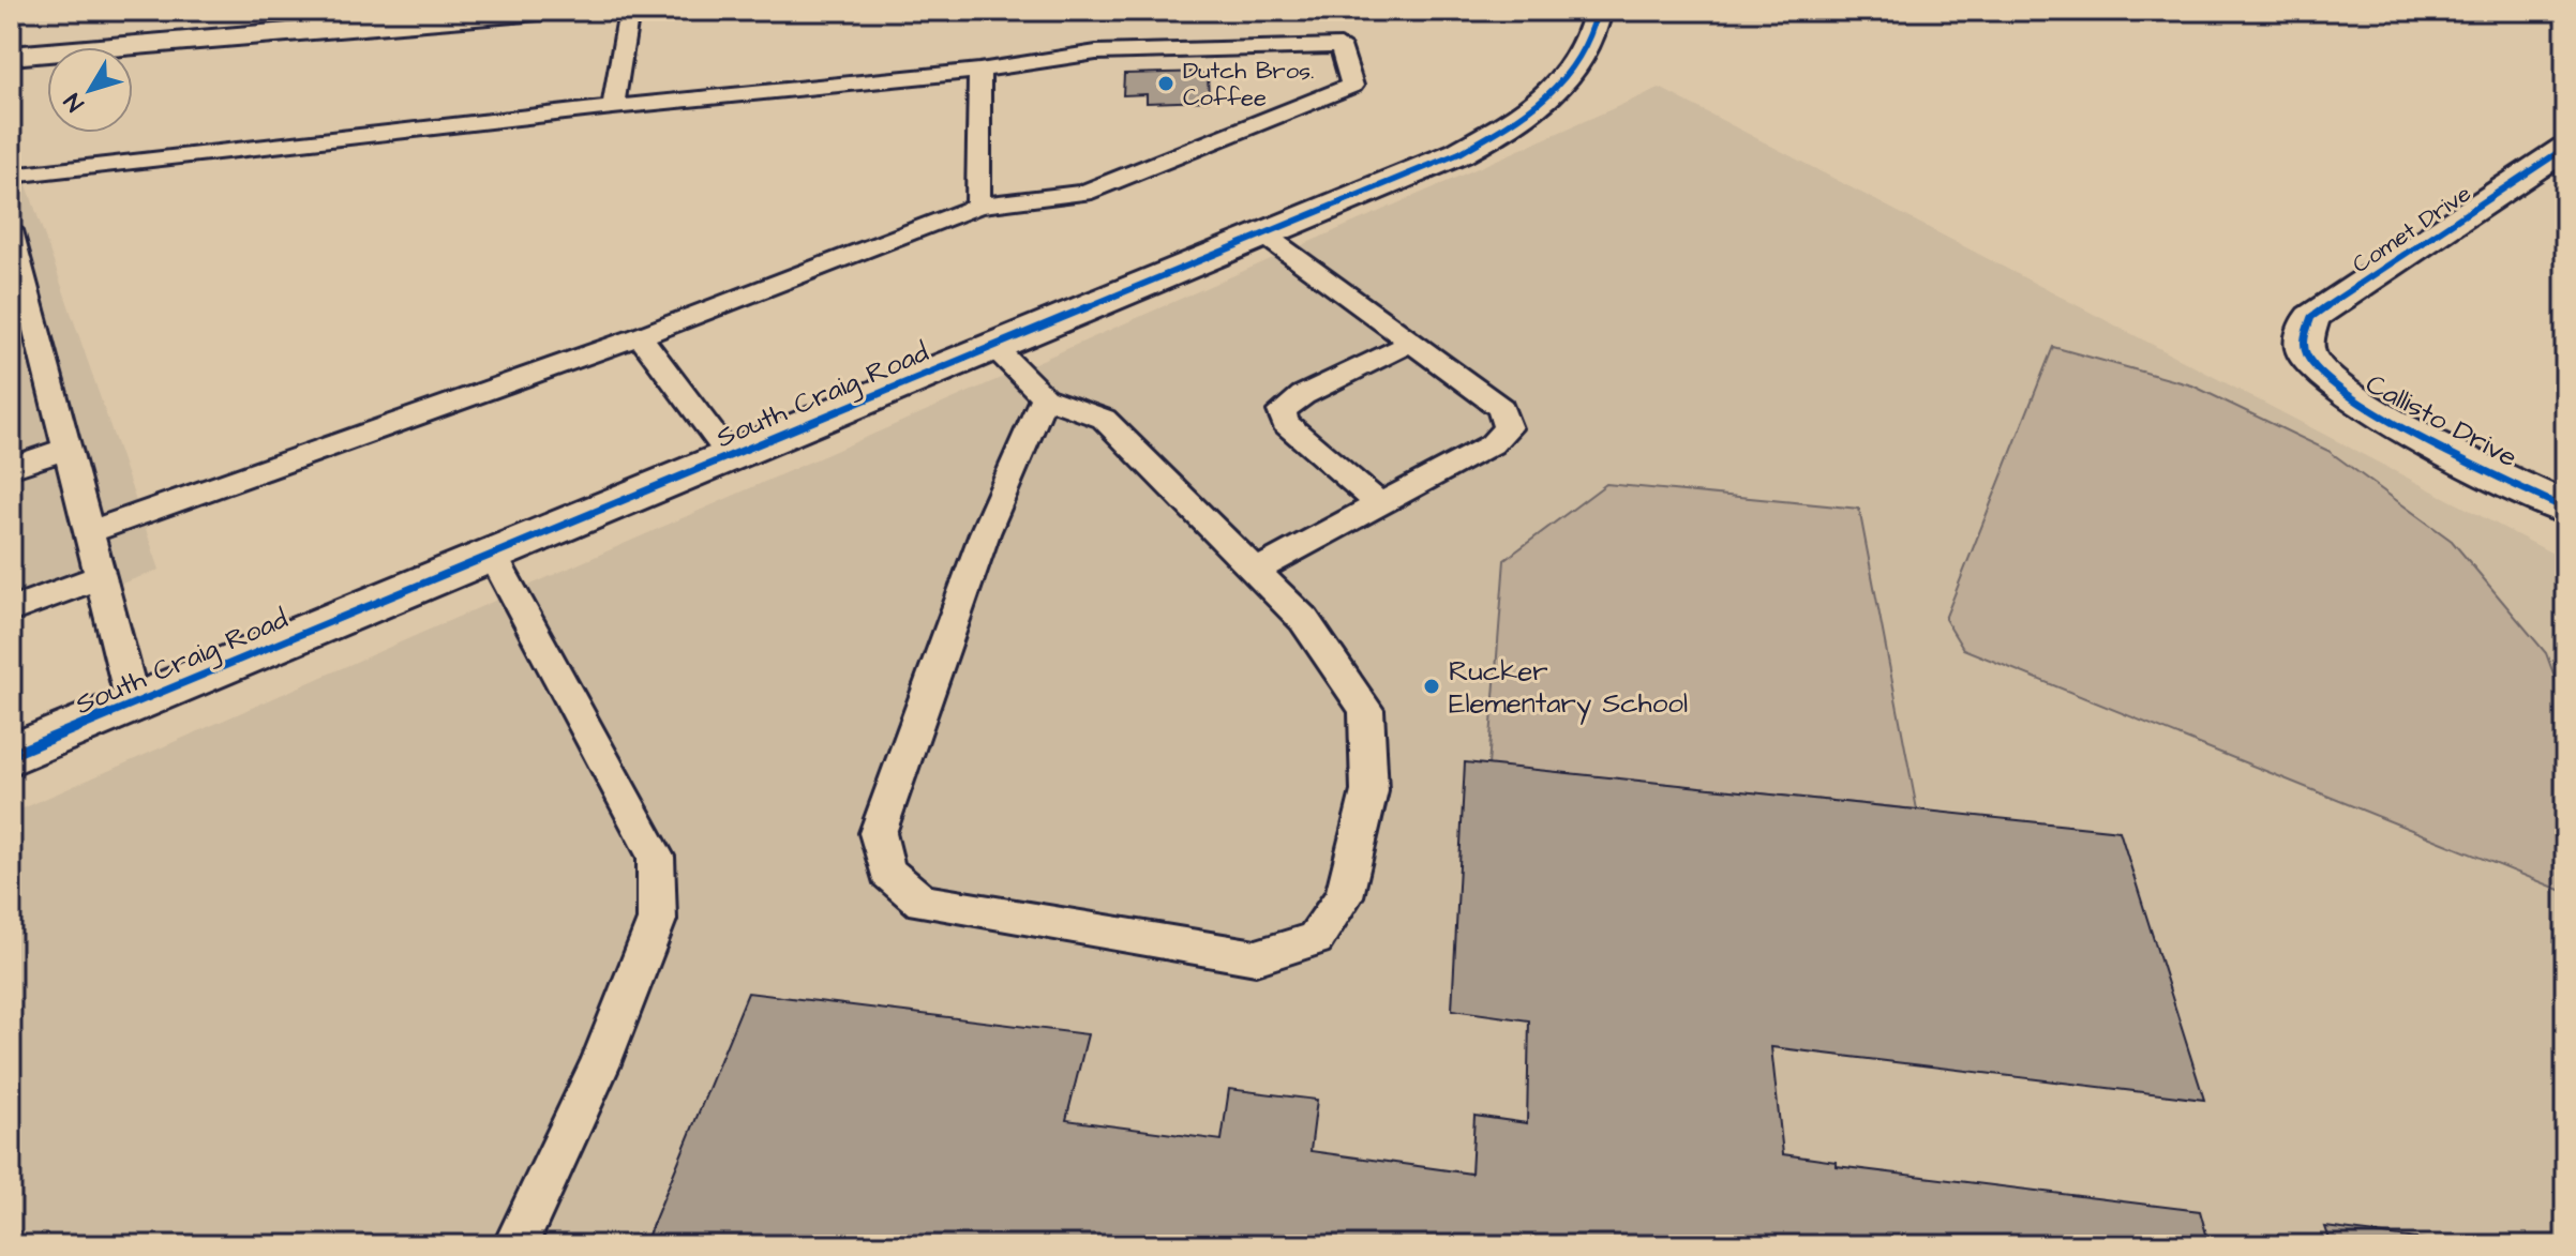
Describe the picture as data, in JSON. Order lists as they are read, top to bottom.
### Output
{
  "streets": {
    "street": ["Comet Drive", "South Craig Road", "Callisto Drive"]
  },
  "crossings": [
    ["Comet Drive", "Callisto Drive"]
  ],
  "places": ["Dutch Bros. Coffee", "Rucker Elementary School"],
  "north": "bottom left"
}
